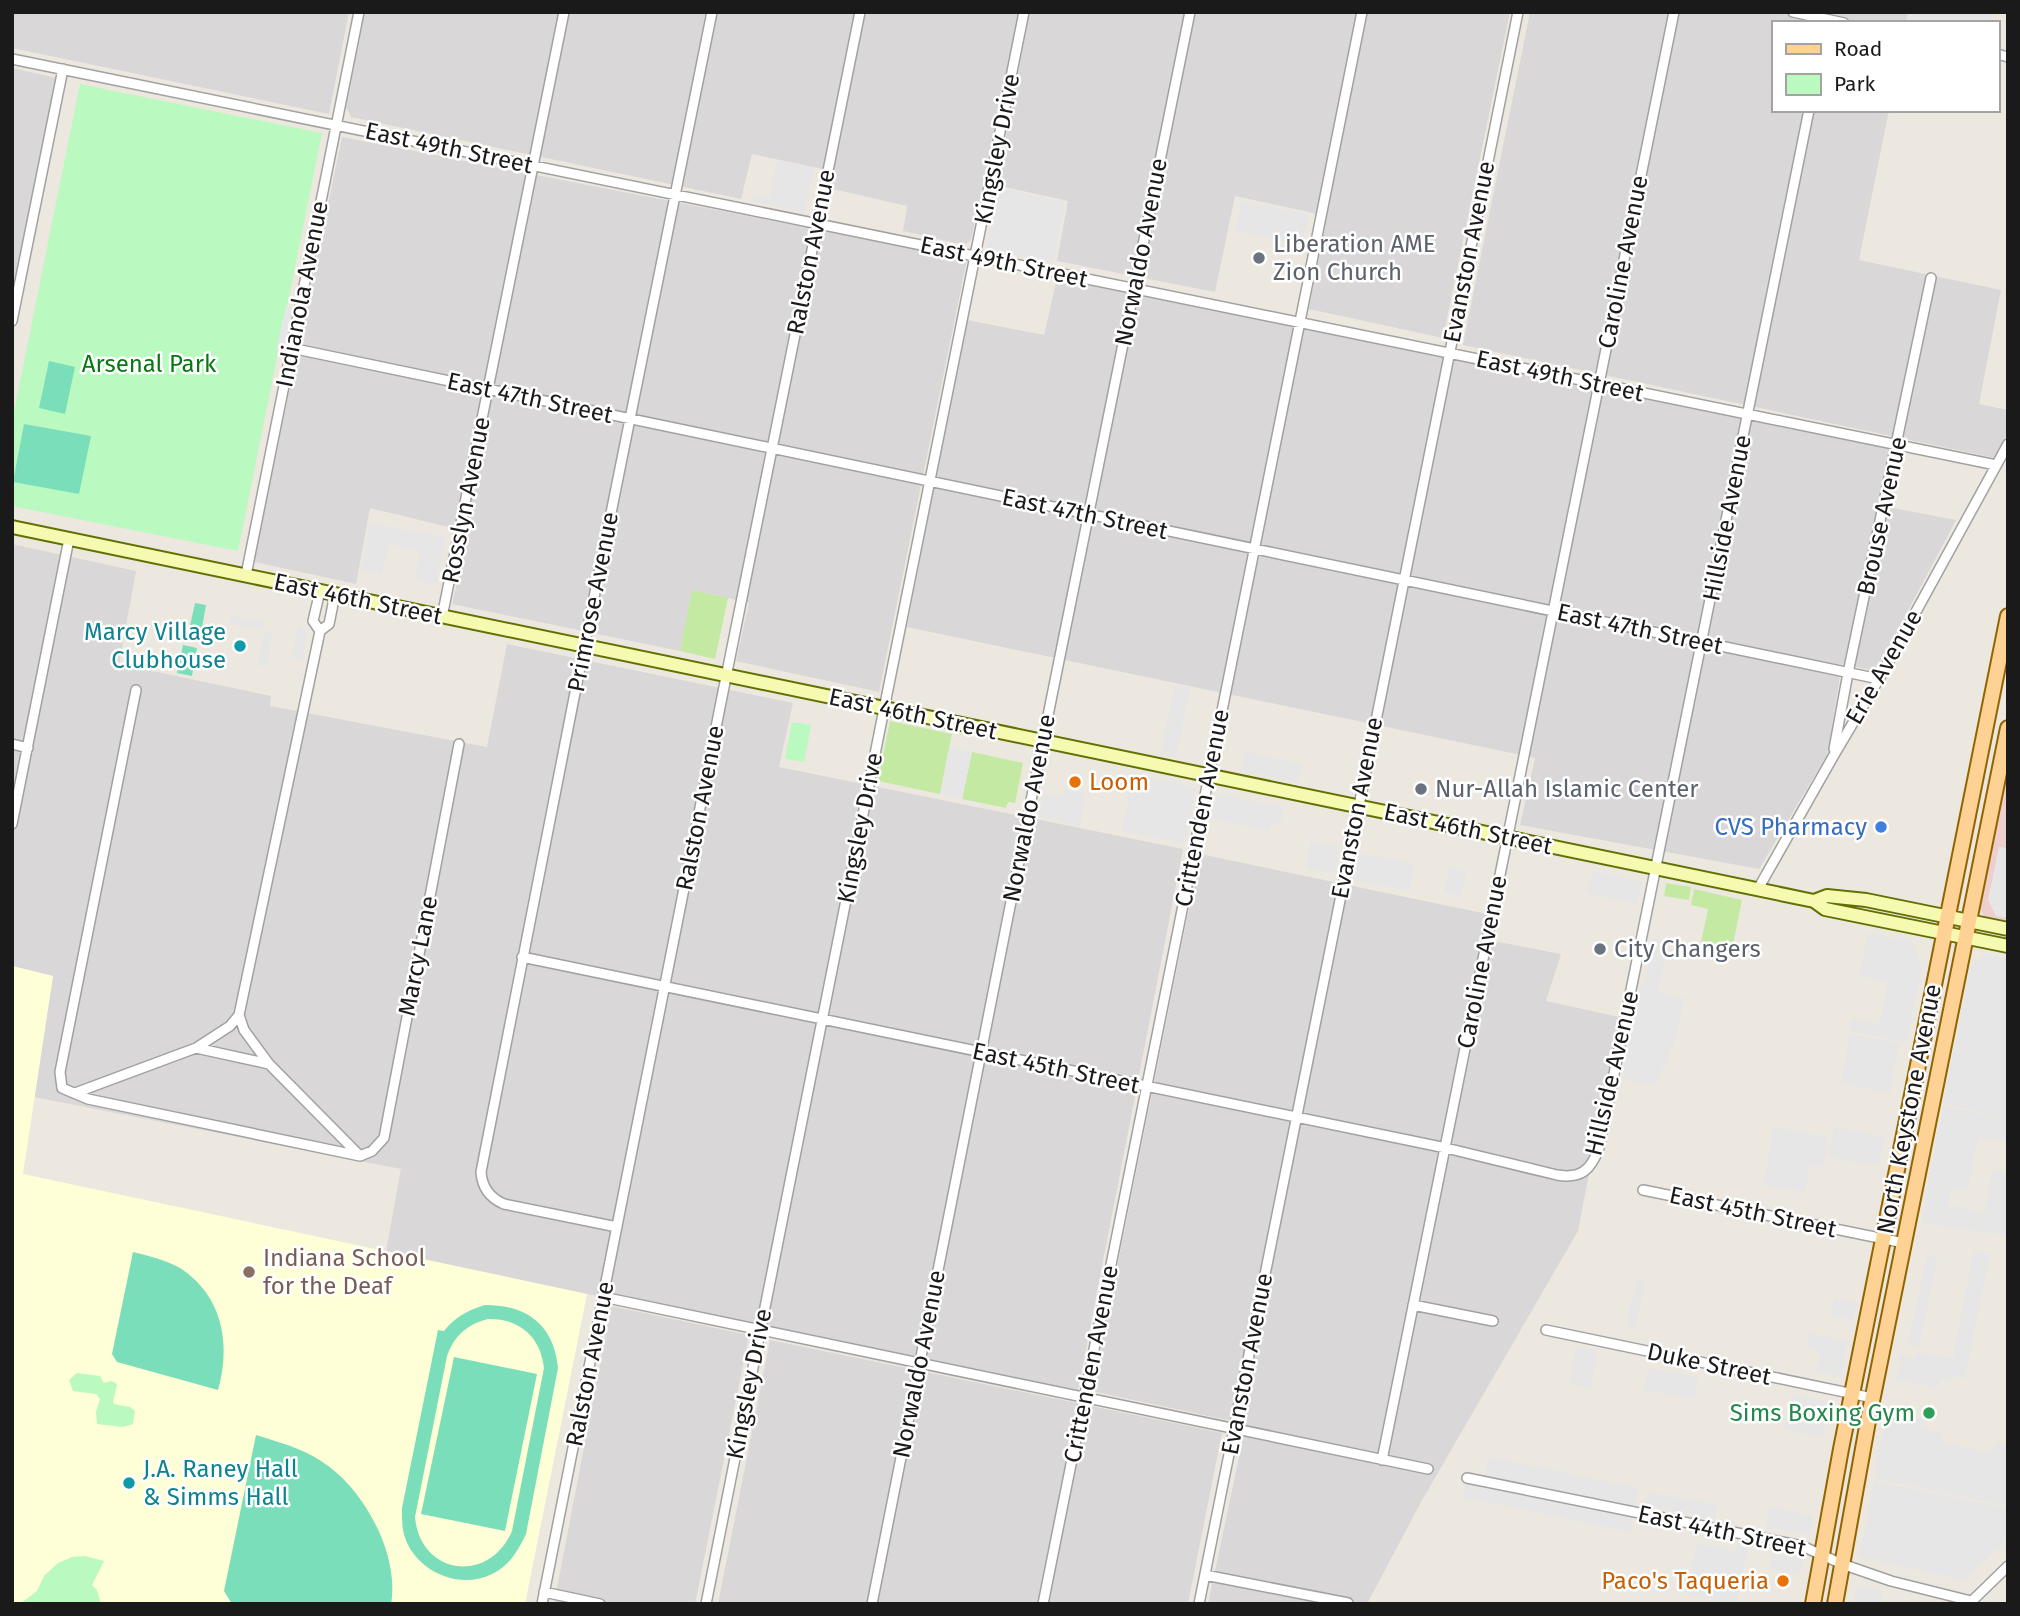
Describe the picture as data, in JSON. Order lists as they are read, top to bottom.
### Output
{
  "streets": {
    "main road": ["East 46th Street", "North Keystone Avenue"],
    "street": [
      "East 49th Street",
      "Kingsley Drive",
      "Ralston Avenue",
      "Norwaldo Avenue",
      "Evanston Avenue",
      "Caroline Avenue",
      "Indianola Avenue",
      "East 47th Street",
      "Rosslyn Avenue",
      "Brouse Avenue",
      "Hillside Avenue",
      "Primrose Avenue",
      "Erie Avenue",
      "Crittenden Avenue",
      "Marcy Lane",
      "East 45th Street",
      "Duke Street",
      "East 44th Street"
    ]
  },
  "crossings": [
    ["East 49th Street", "Kingsley Drive"],
    ["East 49th Street", "Ralston Avenue"],
    ["East 49th Street", "Norwaldo Avenue"],
    ["East 49th Street", "Evanston Avenue"],
    ["East 49th Street", "Caroline Avenue"],
    ["East 49th Street", "Indianola Avenue"],
    ["East 49th Street", "Rosslyn Avenue"],
    ["East 49th Street", "Brouse Avenue"],
    ["East 49th Street", "Hillside Avenue"],
    ["East 49th Street", "Primrose Avenue"],
    ["East 49th Street", "Erie Avenue"],
    ["East 49th Street", "Crittenden Avenue"],
    ["Kingsley Drive", "East 47th Street"],
    ["Kingsley Drive", "East 46th Street"],
    ["Kingsley Drive", "East 45th Street"],
    ["Ralston Avenue", "East 47th Street"],
    ["Ralston Avenue", "East 46th Street"],
    ["Ralston Avenue", "Primrose Avenue"],
    ["Ralston Avenue", "East 45th Street"],
    ["Norwaldo Avenue", "East 47th Street"],
    ["Norwaldo Avenue", "East 46th Street"],
    ["Norwaldo Avenue", "East 45th Street"],
    ["Evanston Avenue", "East 47th Street"],
    ["Evanston Avenue", "East 46th Street"],
    ["Evanston Avenue", "East 45th Street"],
    ["Caroline Avenue", "East 47th Street"],
    ["Caroline Avenue", "East 46th Street"],
    ["Caroline Avenue", "East 45th Street"],
    ["Indianola Avenue", "East 47th Street"],
    ["Indianola Avenue", "East 46th Street"],
    ["East 47th Street", "Rosslyn Avenue"],
    ["East 47th Street", "Brouse Avenue"],
    ["East 47th Street", "Hillside Avenue"],
    ["East 47th Street", "Primrose Avenue"],
    ["East 47th Street", "Erie Avenue"],
    ["East 47th Street", "Crittenden Avenue"],
    ["Rosslyn Avenue", "East 46th Street"],
    ["Brouse Avenue", "Erie Avenue"],
    ["Hillside Avenue", "East 46th Street"],
    ["Hillside Avenue", "East 45th Street"],
    ["East 46th Street", "Primrose Avenue"],
    ["East 46th Street", "Erie Avenue"],
    ["East 46th Street", "Crittenden Avenue"],
    ["East 46th Street", "North Keystone Avenue"],
    ["Primrose Avenue", "East 45th Street"],
    ["Crittenden Avenue", "East 45th Street"],
    ["East 45th Street", "North Keystone Avenue"],
    ["North Keystone Avenue", "Duke Street"],
    ["North Keystone Avenue", "East 44th Street"]
  ],
  "parks": ["Arsenal Park"],
  "places": [
    "Liberation AME Zion Church",
    "Marcy Village Clubhouse",
    "Loom",
    "Nur-Allah Islamic Center",
    "CVS Pharmacy",
    "City Changers",
    "Indiana School for the Deaf",
    "Sims Boxing Gym",
    "J.A. Raney Hall & Simms Hall",
    "Paco's Taqueria"
  ],
  "legend": ["Road", "Park"]
}
